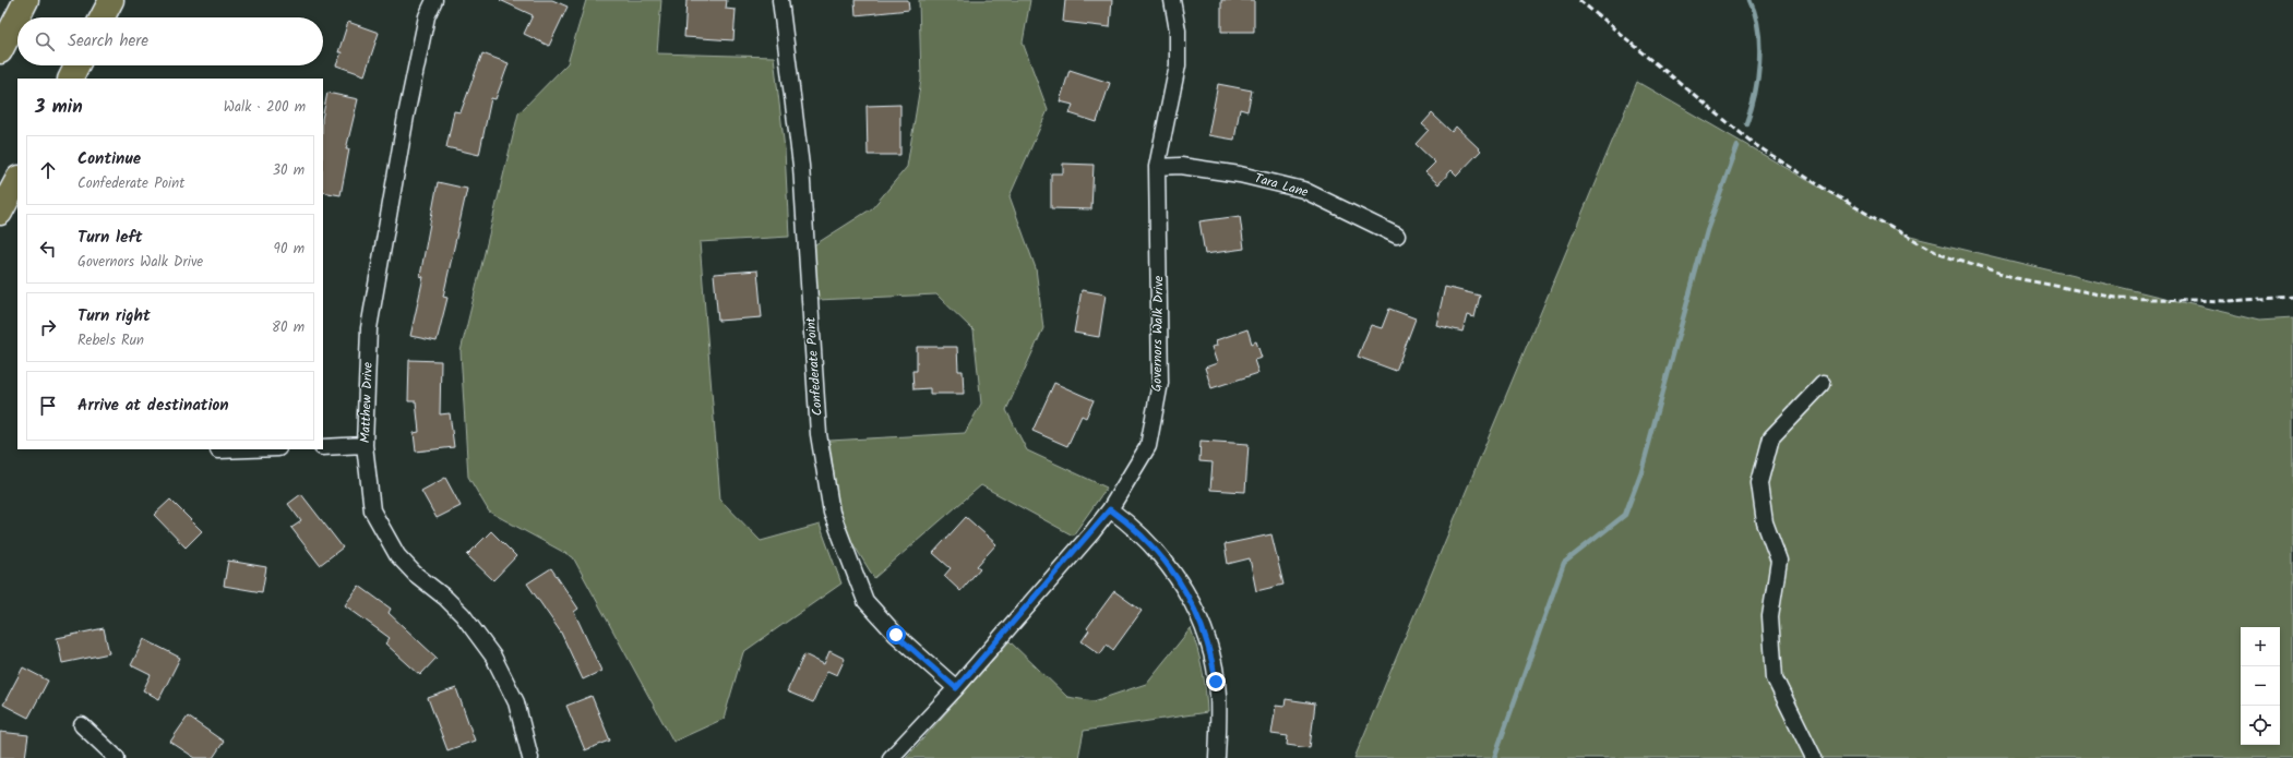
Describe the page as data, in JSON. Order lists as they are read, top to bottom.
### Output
{
  "streets": {
    "street": [
      "Tara Lane",
      "Governors Walk Drive",
      "Confederate Point",
      "Matthew Drive"
    ]
  },
  "crossings": [
    ["Tara Lane", "Governors Walk Drive"],
    ["Governors Walk Drive", "Confederate Point"]
  ],
  "page": {
    "search": "Search here",
    "heading": ["3 min", "Walk · 200 m"],
    "list": [
      ["Continue", "Confederate Point", "30 m"],
      ["Turn left", "Governors Walk Drive", "90 m"],
      ["Turn right", "Rebels Run", "80 m"],
      "Arrive at destination"
    ],
    "map_buttons": ["+", "−"]
  }
}
